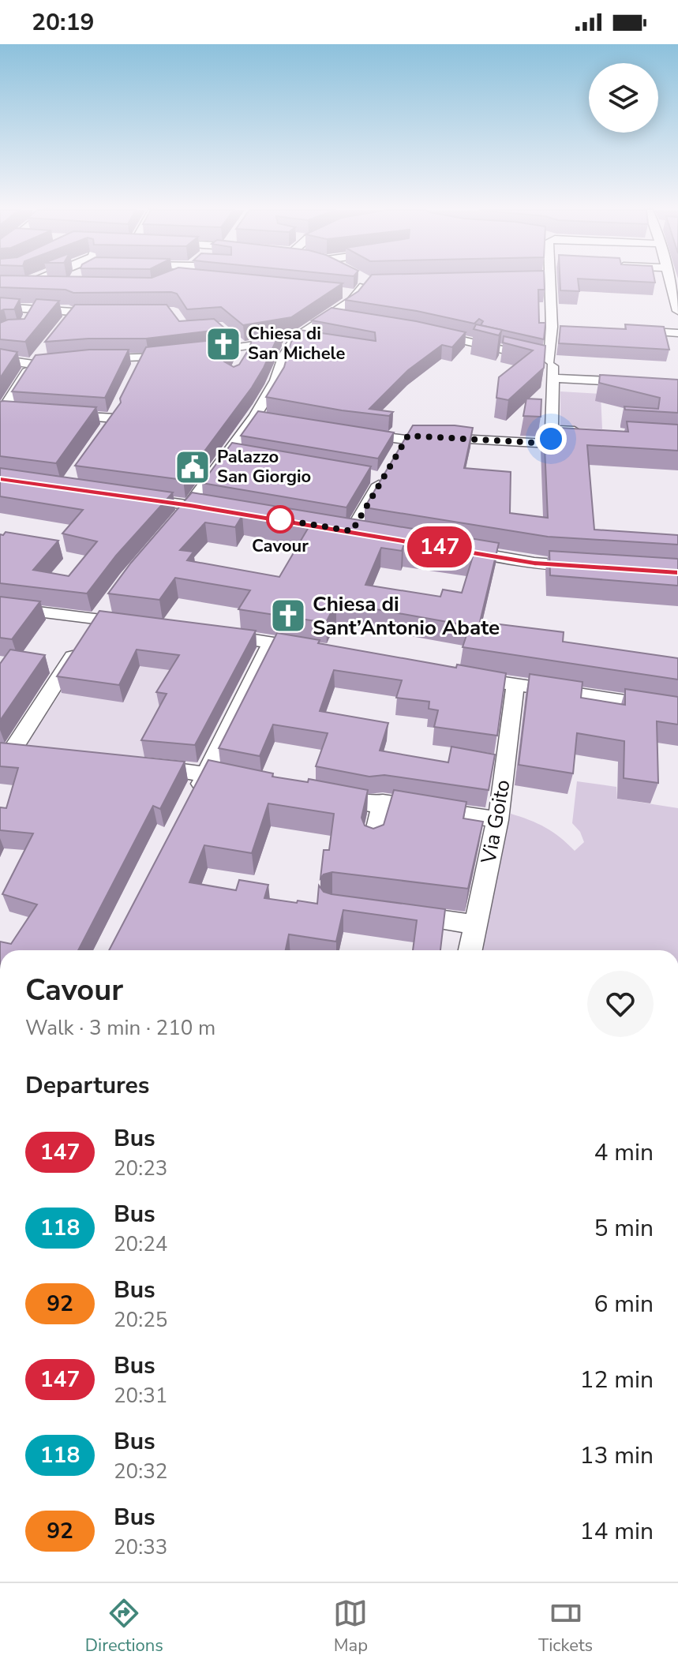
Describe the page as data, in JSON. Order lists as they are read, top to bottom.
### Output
{
  "streets": {
    "street": ["Via Goito"]
  },
  "places": {
    "church": ["Chiesa di San Michele", "Chiesa di Sant’Antonio Abate"],
    "public building": ["Palazzo San Giorgio"],
    "other": ["Cavour"]
  },
  "lines": ["bus line 147"],
  "page": {
    "status": "20:19",
    "on_map": "147",
    "heading": [
      ["Cavour", "Walk · 3 min · 210 m"],
      "Departures"
    ],
    "list": [
      {
        "mark": "147",
        "name": "Bus",
        "note": "20:23",
        "value": "4 min"
      },
      {
        "mark": "118",
        "name": "Bus",
        "note": "20:24",
        "value": "5 min"
      },
      {
        "mark": "92",
        "name": "Bus",
        "note": "20:25",
        "value": "6 min"
      },
      {
        "mark": "147",
        "name": "Bus",
        "note": "20:31",
        "value": "12 min"
      },
      {
        "mark": "118",
        "name": "Bus",
        "note": "20:32",
        "value": "13 min"
      },
      {
        "mark": "92",
        "name": "Bus",
        "note": "20:33",
        "value": "14 min"
      }
    ],
    "tabs": ["Directions", "Map", "Tickets"]
  }
}
